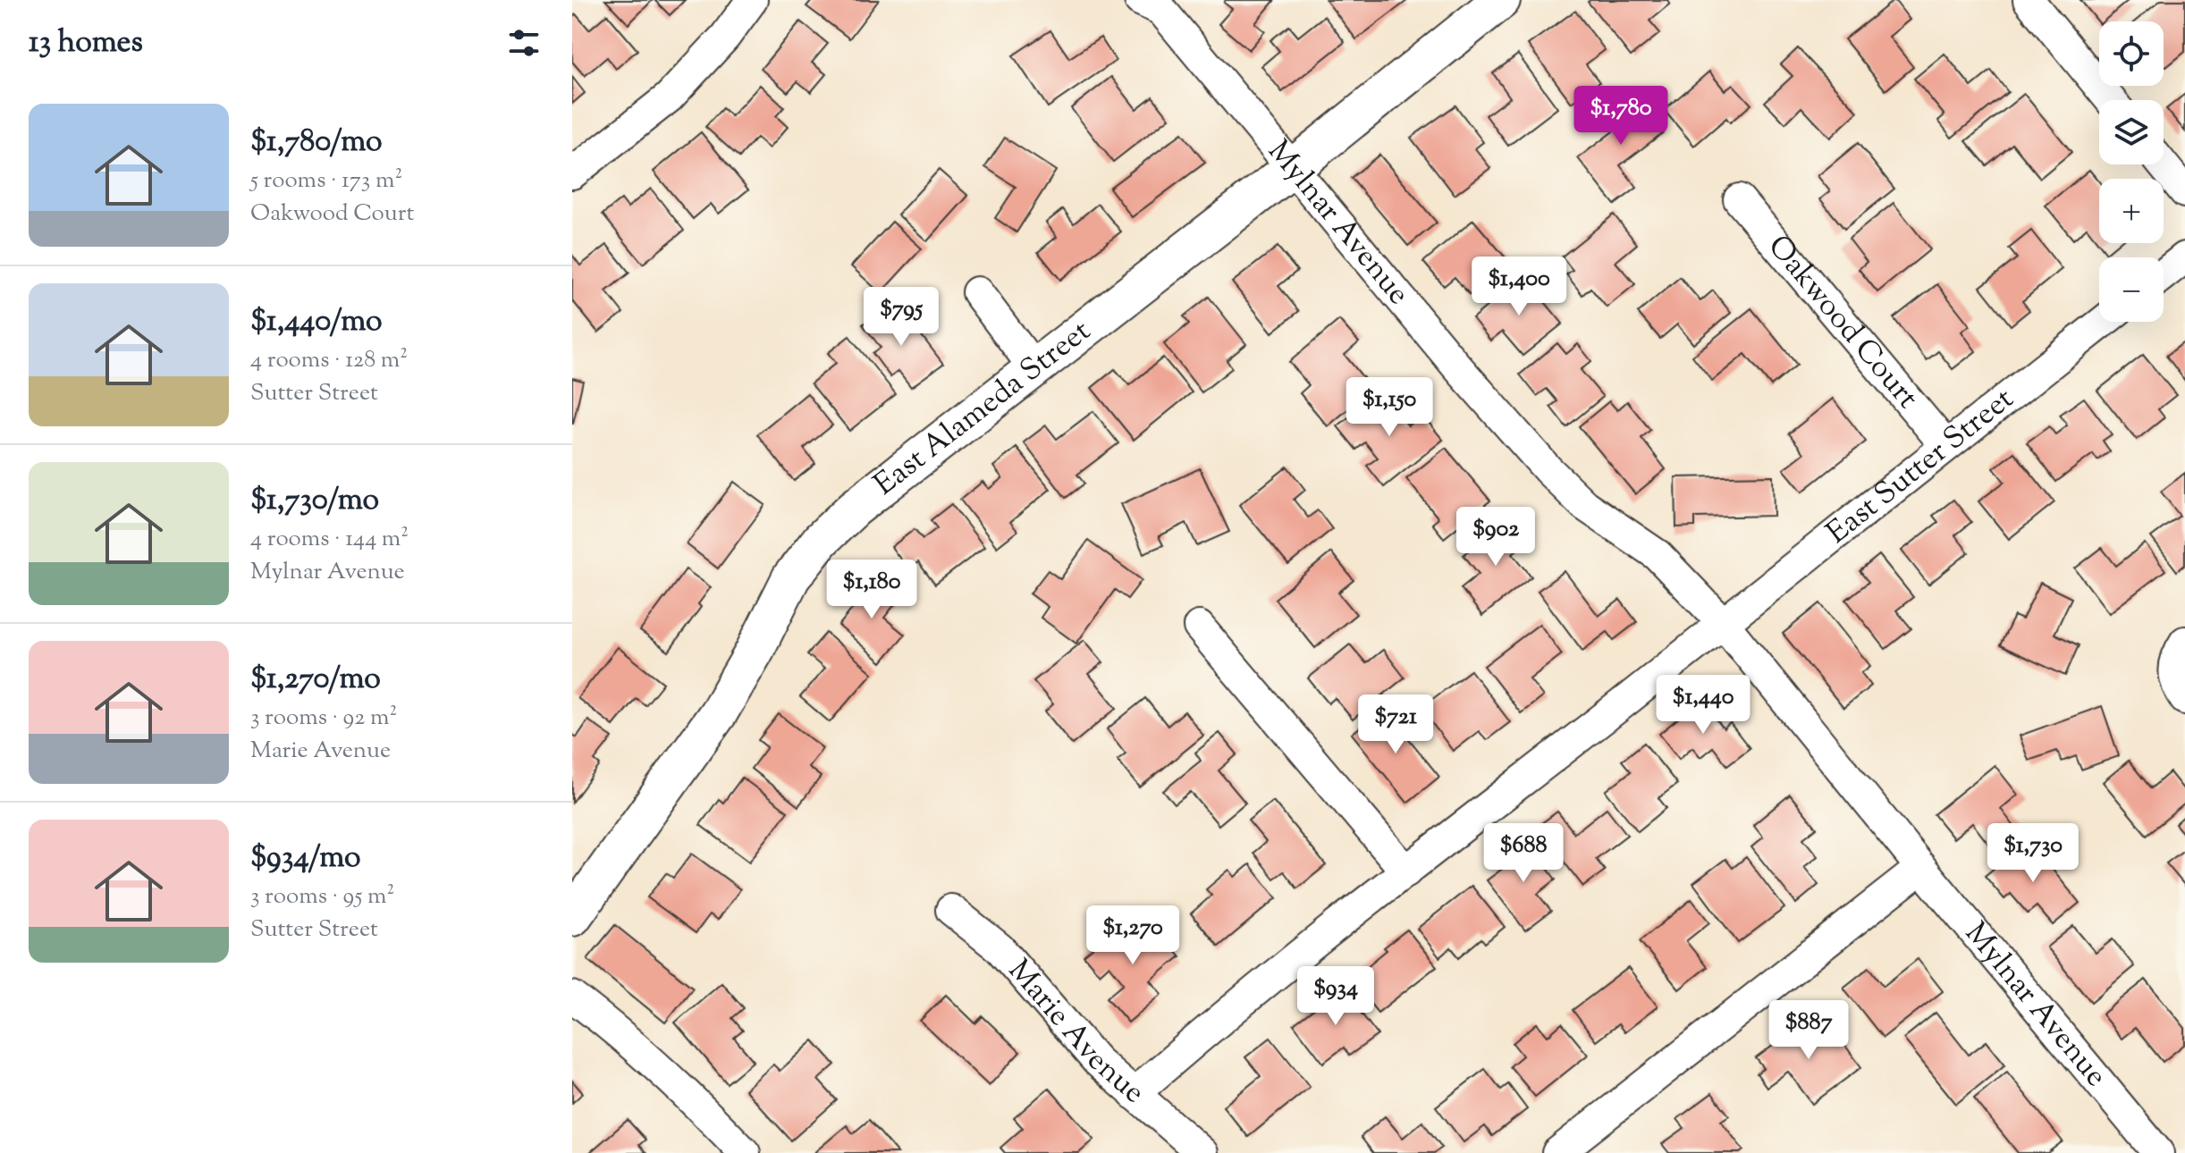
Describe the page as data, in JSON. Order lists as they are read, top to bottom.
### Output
{
  "streets": {
    "street": [
      "Mylnar Avenue",
      "Oakwood Court",
      "East Alameda Street",
      "East Sutter Street",
      "Marie Avenue"
    ]
  },
  "crossings": [
    ["Mylnar Avenue", "East Alameda Street"],
    ["Mylnar Avenue", "East Sutter Street"],
    ["Oakwood Court", "East Sutter Street"],
    ["East Sutter Street", "Marie Avenue"]
  ],
  "page": {
    "heading": "13 homes",
    "map_buttons": ["+", "−"],
    "list": [
      {
        "name": "$1,780/mo",
        "note": "5 rooms · 173 m² · Oakwood Court"
      },
      {
        "name": "$1,440/mo",
        "note": "4 rooms · 128 m² · Sutter Street"
      },
      {
        "name": "$1,730/mo",
        "note": "4 rooms · 144 m² · Mylnar Avenue"
      },
      {
        "name": "$1,270/mo",
        "note": "3 rooms · 92 m² · Marie Avenue"
      },
      {
        "name": "$934/mo",
        "note": "3 rooms · 95 m² · Sutter Street"
      }
    ],
    "price": [
      "$1,780",
      "$1,400",
      "$795",
      "$1,150",
      "$902",
      "$1,180",
      "$1,440",
      "$721",
      "$688",
      "$1,730",
      "$1,270",
      "$934",
      "$887"
    ]
  }
}
